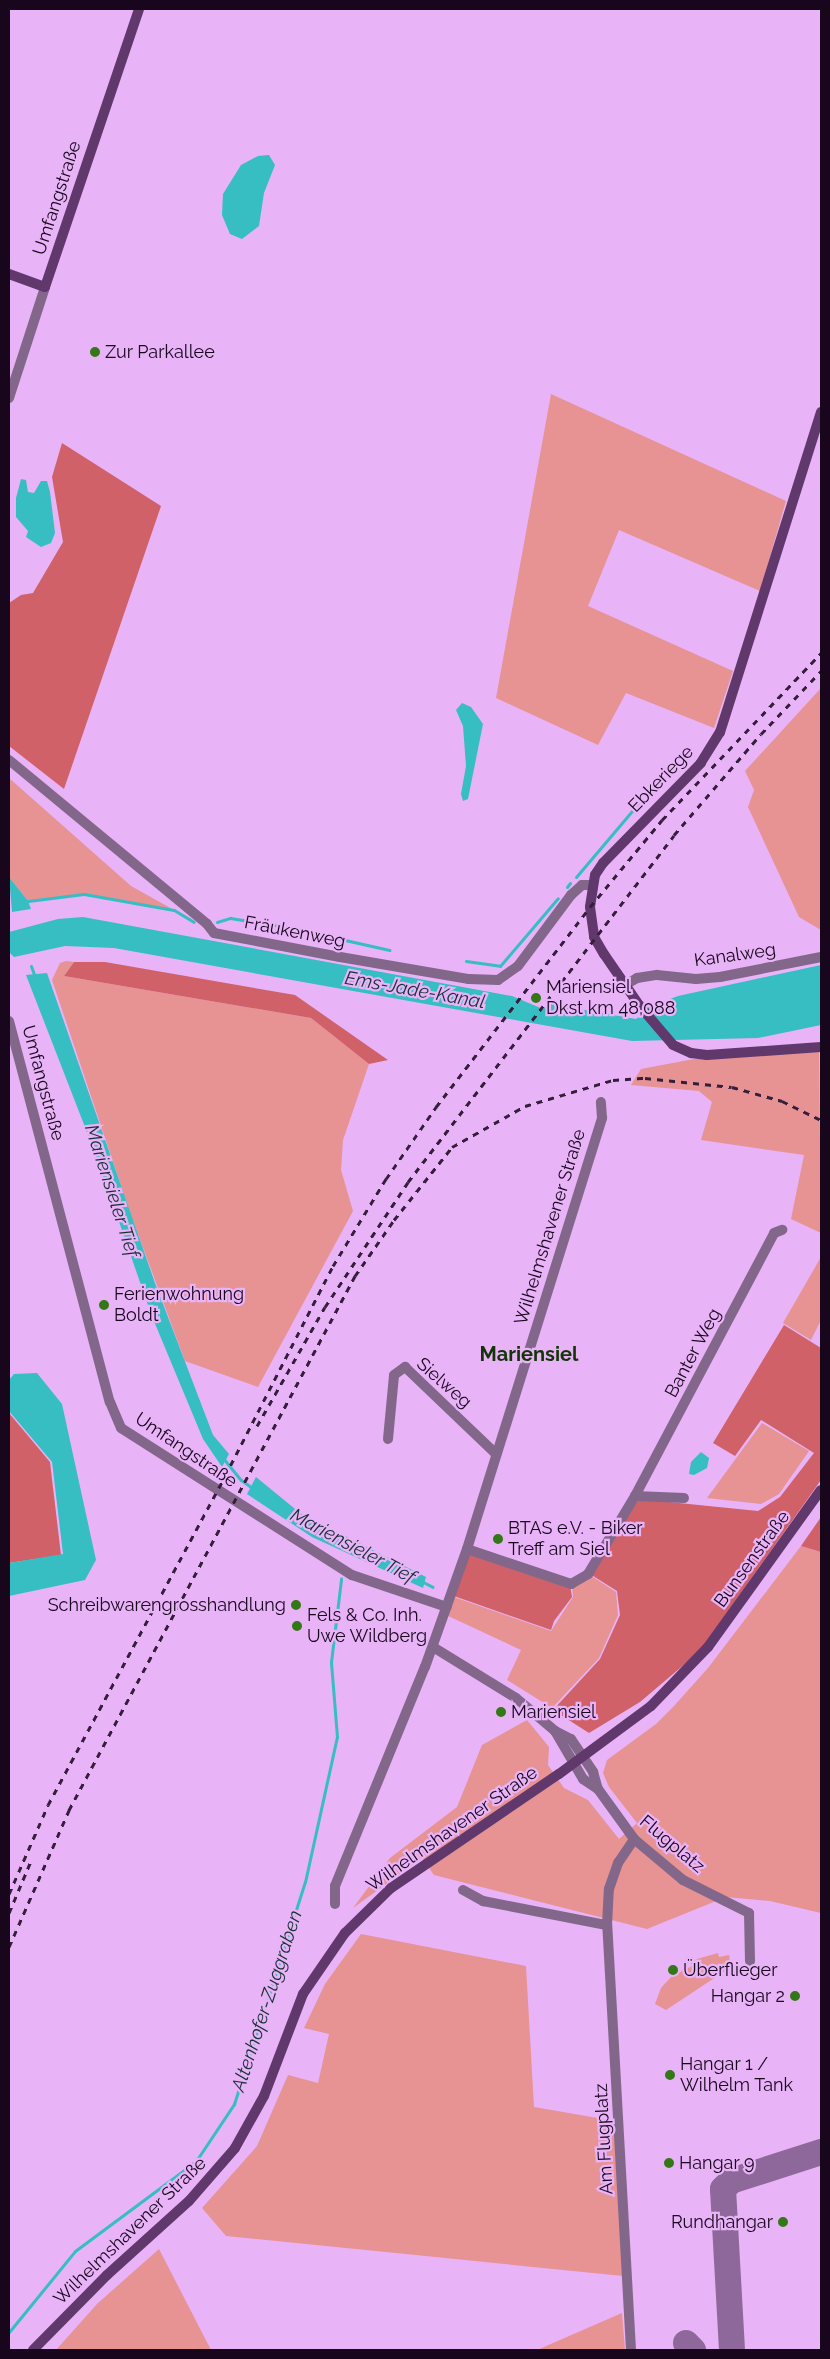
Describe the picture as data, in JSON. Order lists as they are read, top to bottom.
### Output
{
  "streets": {
    "street": [
      "Umfangstraße",
      "Ebkeriege",
      "Fräukenweg",
      "Kanalweg",
      "Wilhelmshavener Straße",
      "Banter Weg",
      "Sielweg",
      "Bunsenstraße",
      "Flugplatz",
      "Am Flugplatz"
    ]
  },
  "crossings": [
    ["Umfangstraße", "Wilhelmshavener Straße"],
    ["Ebkeriege", "Fräukenweg"],
    ["Ebkeriege", "Kanalweg"],
    ["Wilhelmshavener Straße", "Banter Weg"],
    ["Wilhelmshavener Straße", "Sielweg"],
    ["Wilhelmshavener Straße", "Bunsenstraße"],
    ["Wilhelmshavener Straße", "Flugplatz"],
    ["Flugplatz", "Am Flugplatz"]
  ],
  "districts": ["Mariensiel"],
  "water": ["Ems-Jade-Kanal", "Mariensieler Tief", "Altenhofer-Zuggraben"],
  "places": [
    "Zur Parkallee",
    "Mariensiel Dkst km 48,088",
    "Ferienwohnung Boldt",
    "BTAS e.V. - Biker Treff am Siel",
    "Schreibwarengrosshandlung",
    "Fels & Co. Inh. Uwe Wildberg",
    "Mariensiel",
    "Überflieger",
    "Hangar 2",
    "Hangar 1 / Wilhelm Tank",
    "Hangar 9",
    "Rundhangar"
  ]
}
